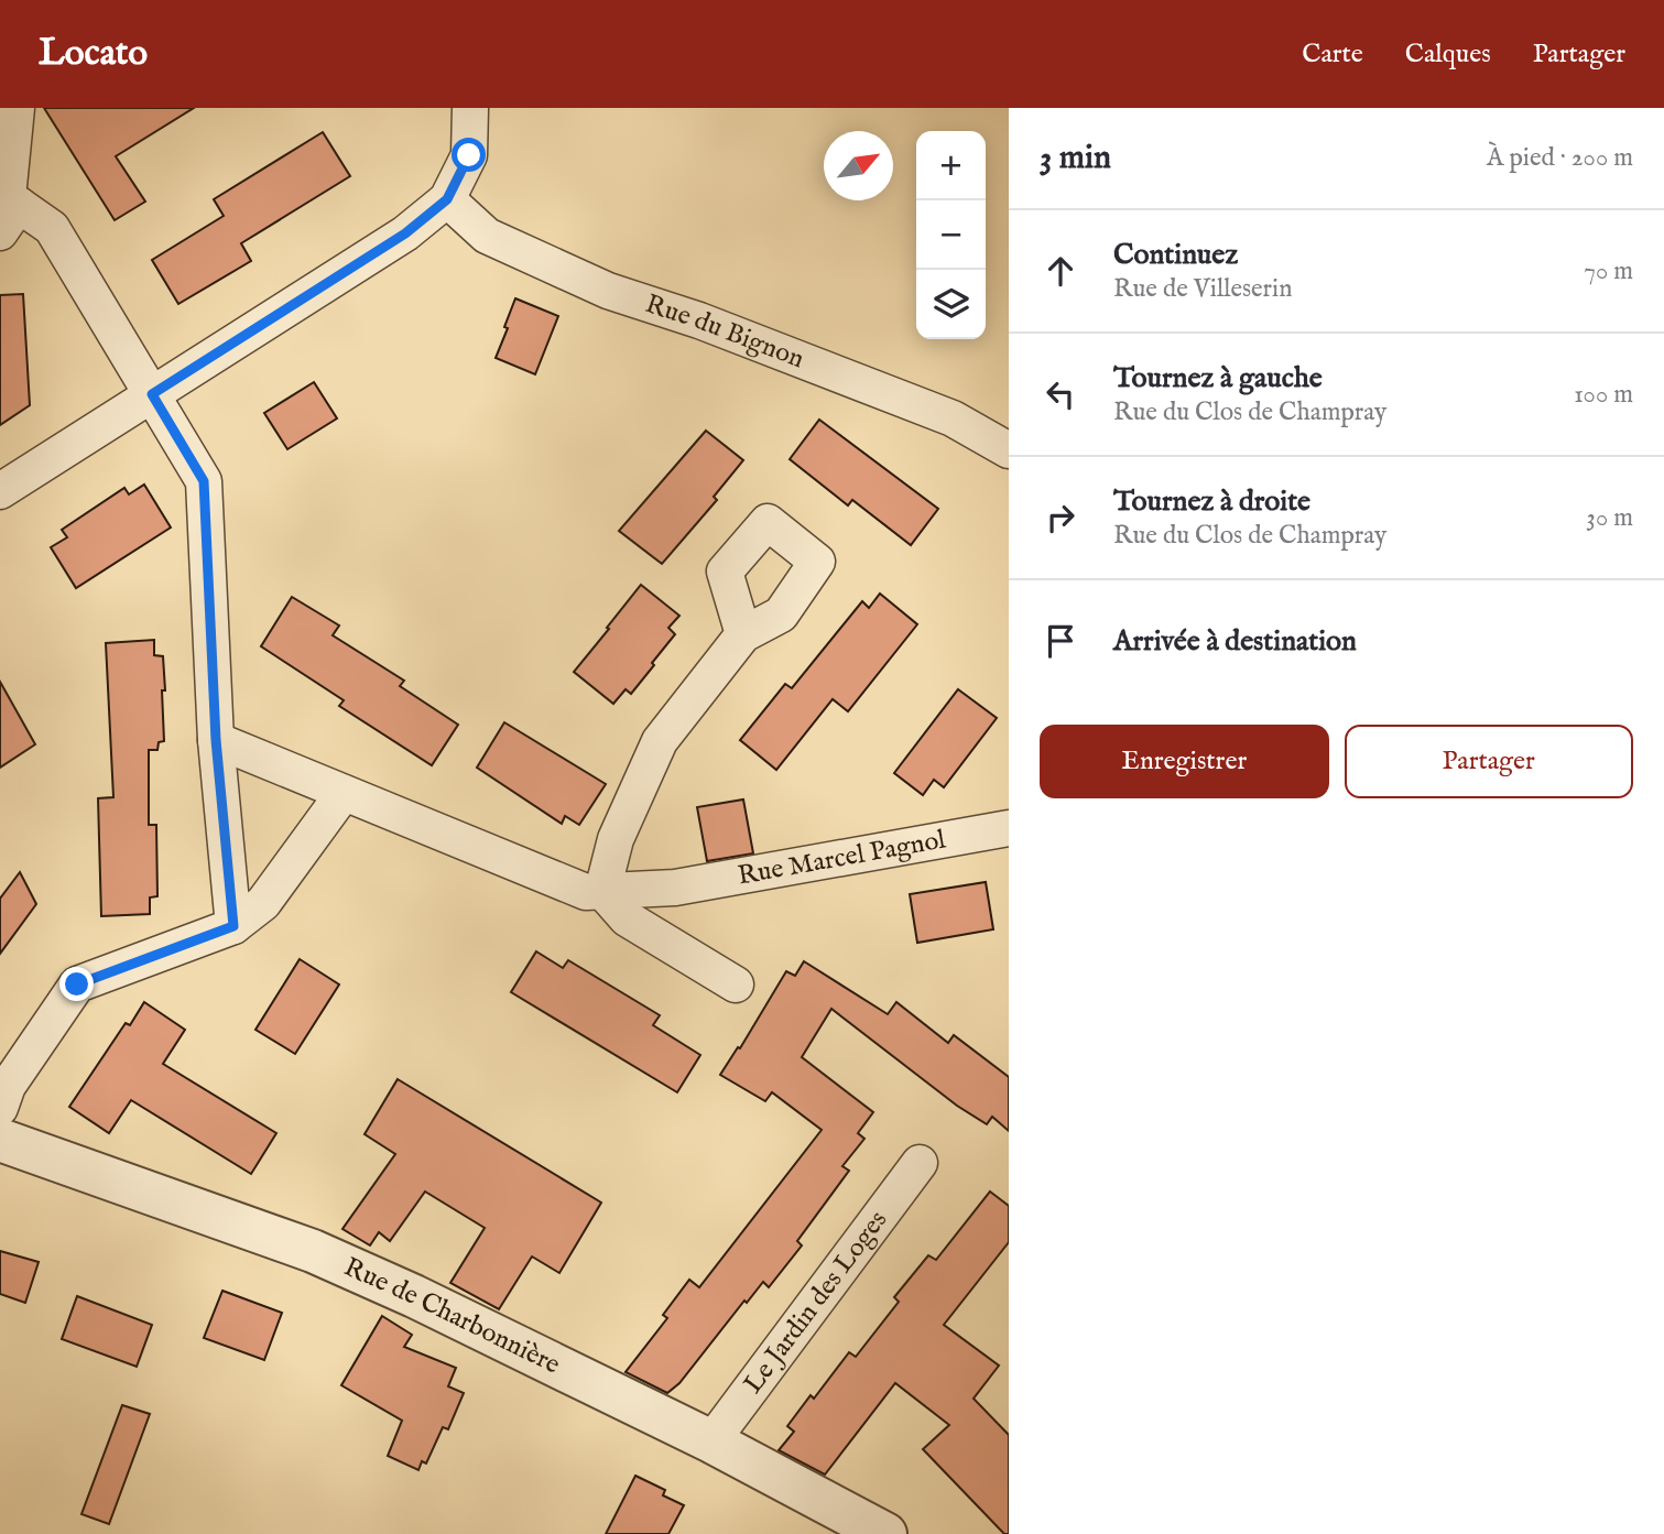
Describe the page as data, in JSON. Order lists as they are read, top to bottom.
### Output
{
  "streets": {
    "street": [
      "Rue du Bignon",
      "Rue Marcel Pagnol",
      "Le Jardin des Loges",
      "Rue de Charbonnière"
    ]
  },
  "crossings": [
    ["Le Jardin des Loges", "Rue de Charbonnière"]
  ],
  "north": "top right",
  "page": {
    "header": "Locato",
    "nav": ["Carte", "Calques", "Partager"],
    "heading": ["3 min", "À pied · 200 m"],
    "map_buttons": ["+", "−"],
    "list": [
      ["Continuez", "Rue de Villeserin", "70 m"],
      ["Tournez à gauche", "Rue du Clos de Champray", "100 m"],
      ["Tournez à droite", "Rue du Clos de Champray", "30 m"],
      "Arrivée à destination"
    ],
    "buttons": ["Enregistrer", "Partager"]
  }
}
